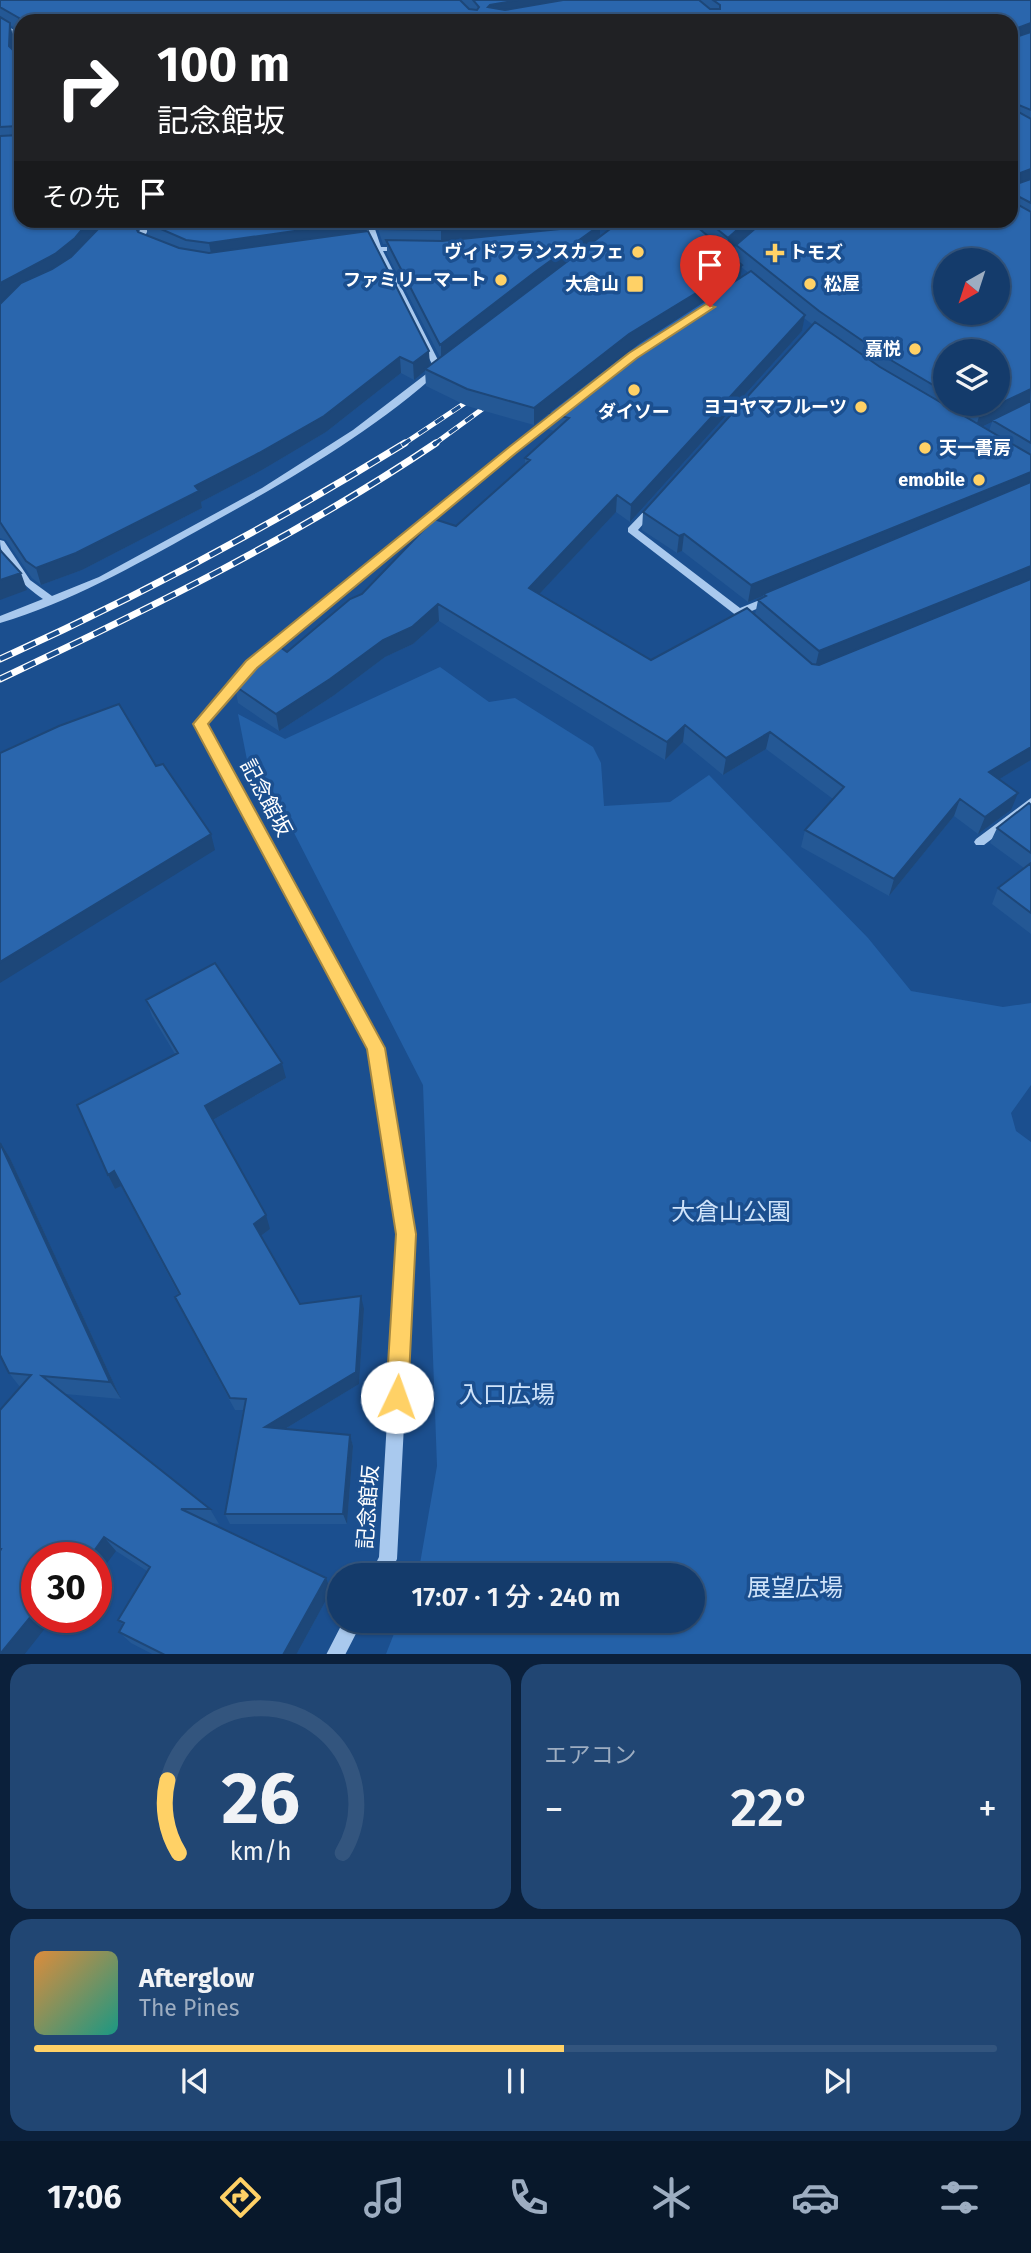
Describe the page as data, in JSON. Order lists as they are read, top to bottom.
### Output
{
  "streets": {
    "street": ["記念館坂"]
  },
  "parks": ["大倉山公園", "入口広場", "展望広場"],
  "places": {
    "other": [
      "ヴィドフランスカフェ",
      "ファミリーマート",
      "松屋",
      "嘉悦",
      "ダイソー",
      "ヨコヤマフルーツ",
      "天一書房",
      "emobile"
    ],
    "health": ["トモズ"],
    "transit": ["大倉山"]
  },
  "north": "bottom left",
  "page": {
    "turn": ["100 m", "記念館坂"],
    "then": "その先",
    "limit": "30",
    "trip": "17:07 · 1 分 · 240 m",
    "tile": "エアコン",
    "heat": ["−", "22°", "+"],
    "song": ["Afterglow", "The Pines"],
    "tabs": "17:06",
    "gauge": ["26", "km/h"]
  }
}
